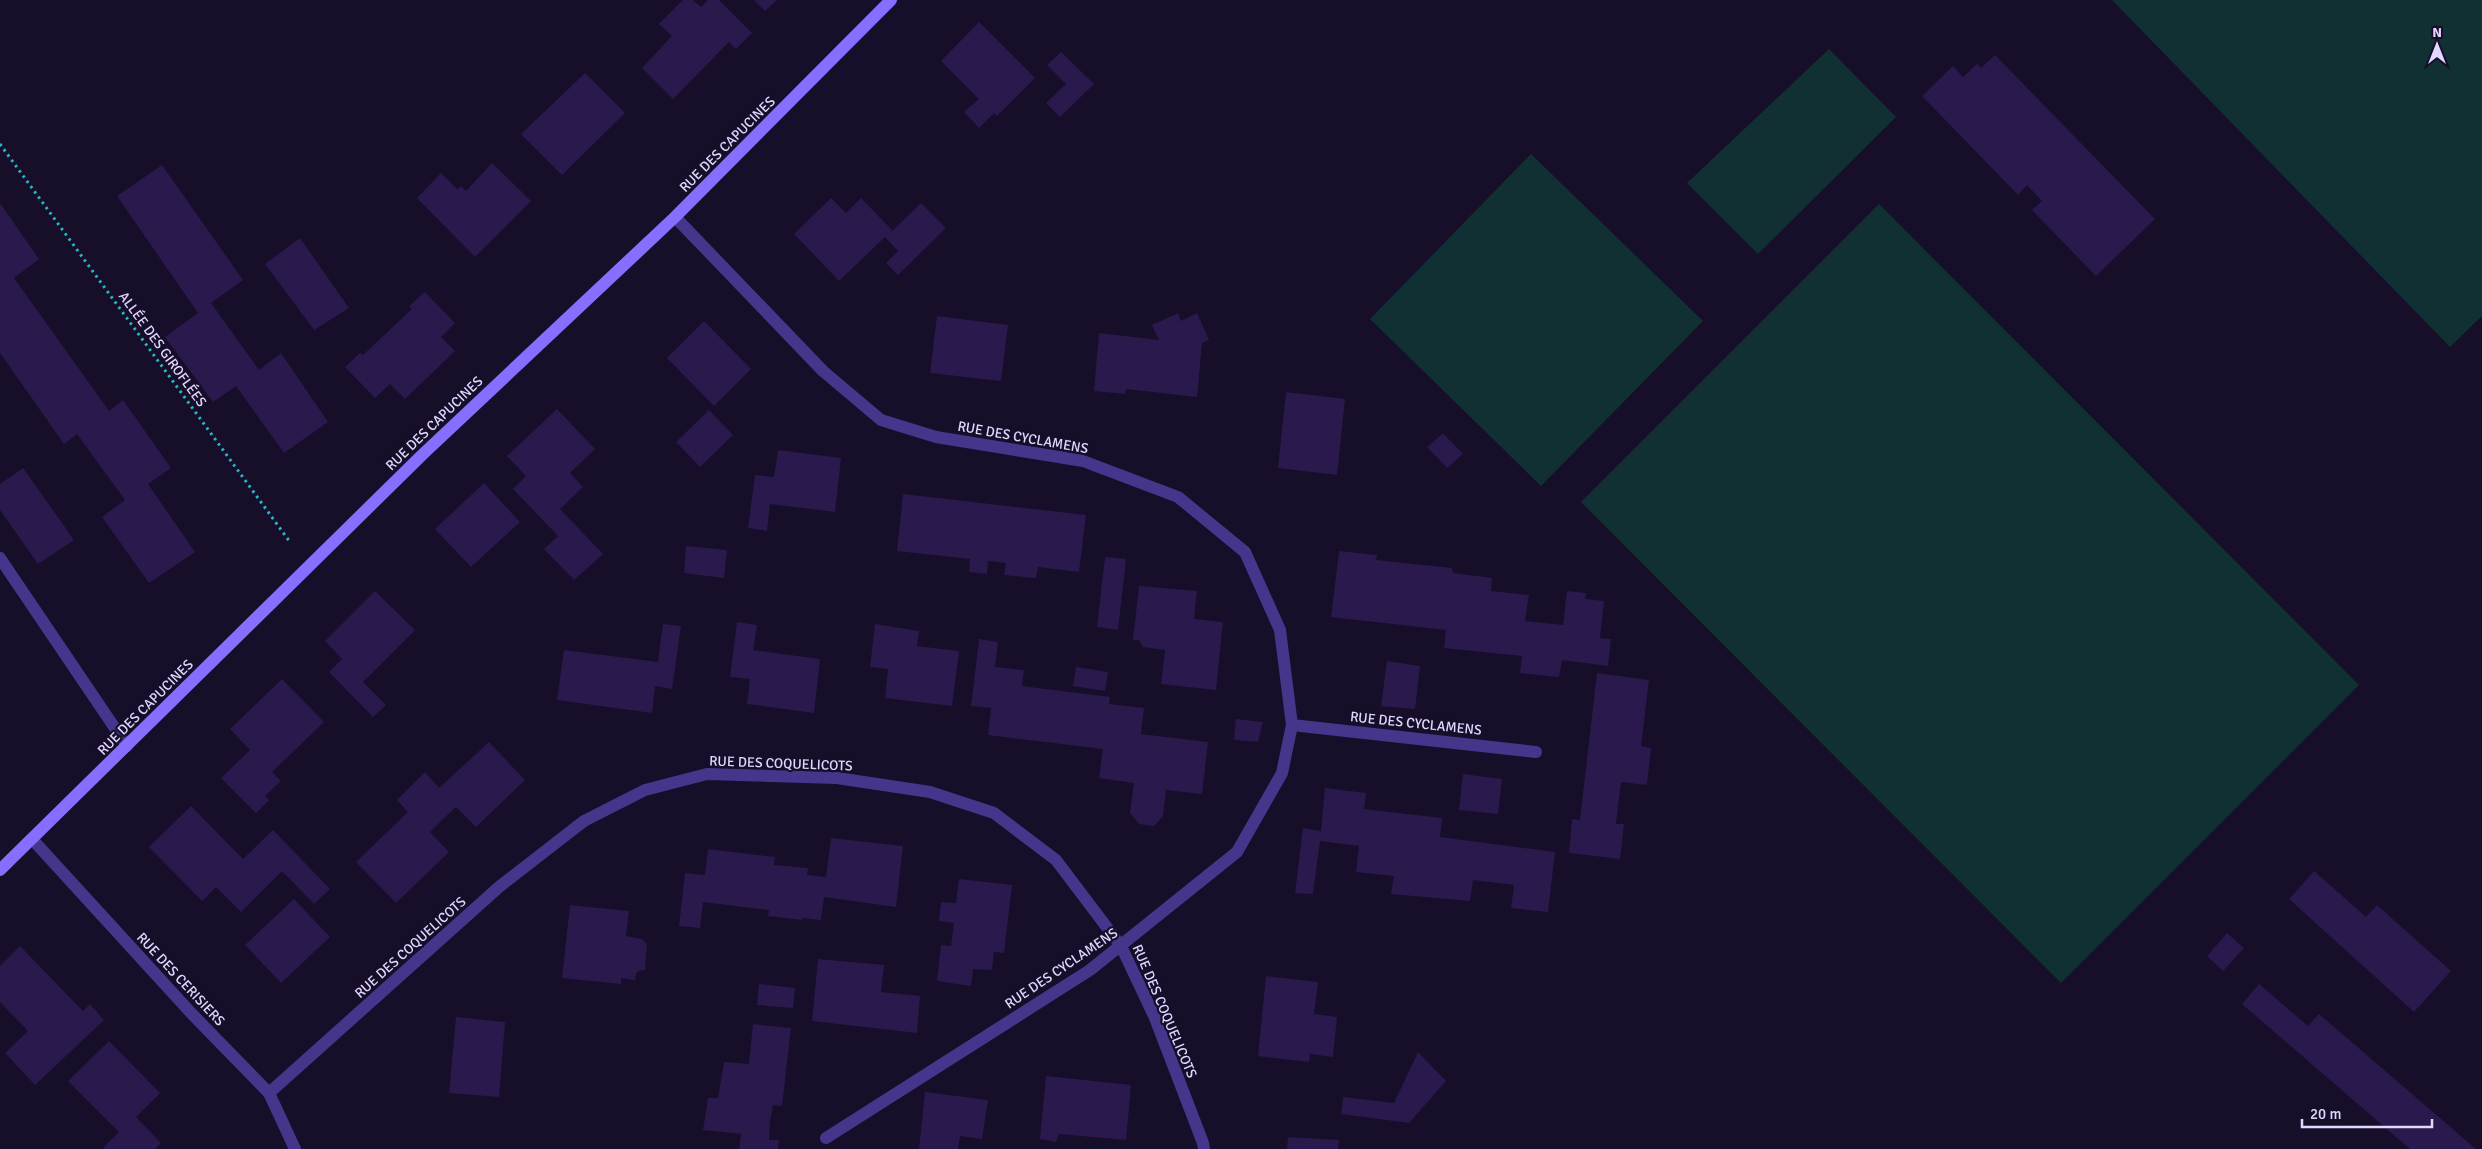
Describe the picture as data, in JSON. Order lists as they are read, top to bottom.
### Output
{
  "streets": {
    "street": [
      "RUE DES CAPUCINES",
      "RUE DES CYCLAMENS",
      "RUE DES COQUELICOTS",
      "RUE DES CERISIERS"
    ],
    "path": ["ALLÉE DES GIROFLÉES"]
  },
  "crossings": [
    ["RUE DES CAPUCINES", "ALLÉE DES GIROFLÉES"],
    ["RUE DES CAPUCINES", "RUE DES CYCLAMENS"],
    ["RUE DES CAPUCINES", "RUE DES CERISIERS"],
    ["RUE DES CYCLAMENS", "RUE DES COQUELICOTS"],
    ["RUE DES COQUELICOTS", "RUE DES CERISIERS"]
  ],
  "scale_bar": "20 m",
  "north": "top"
}
